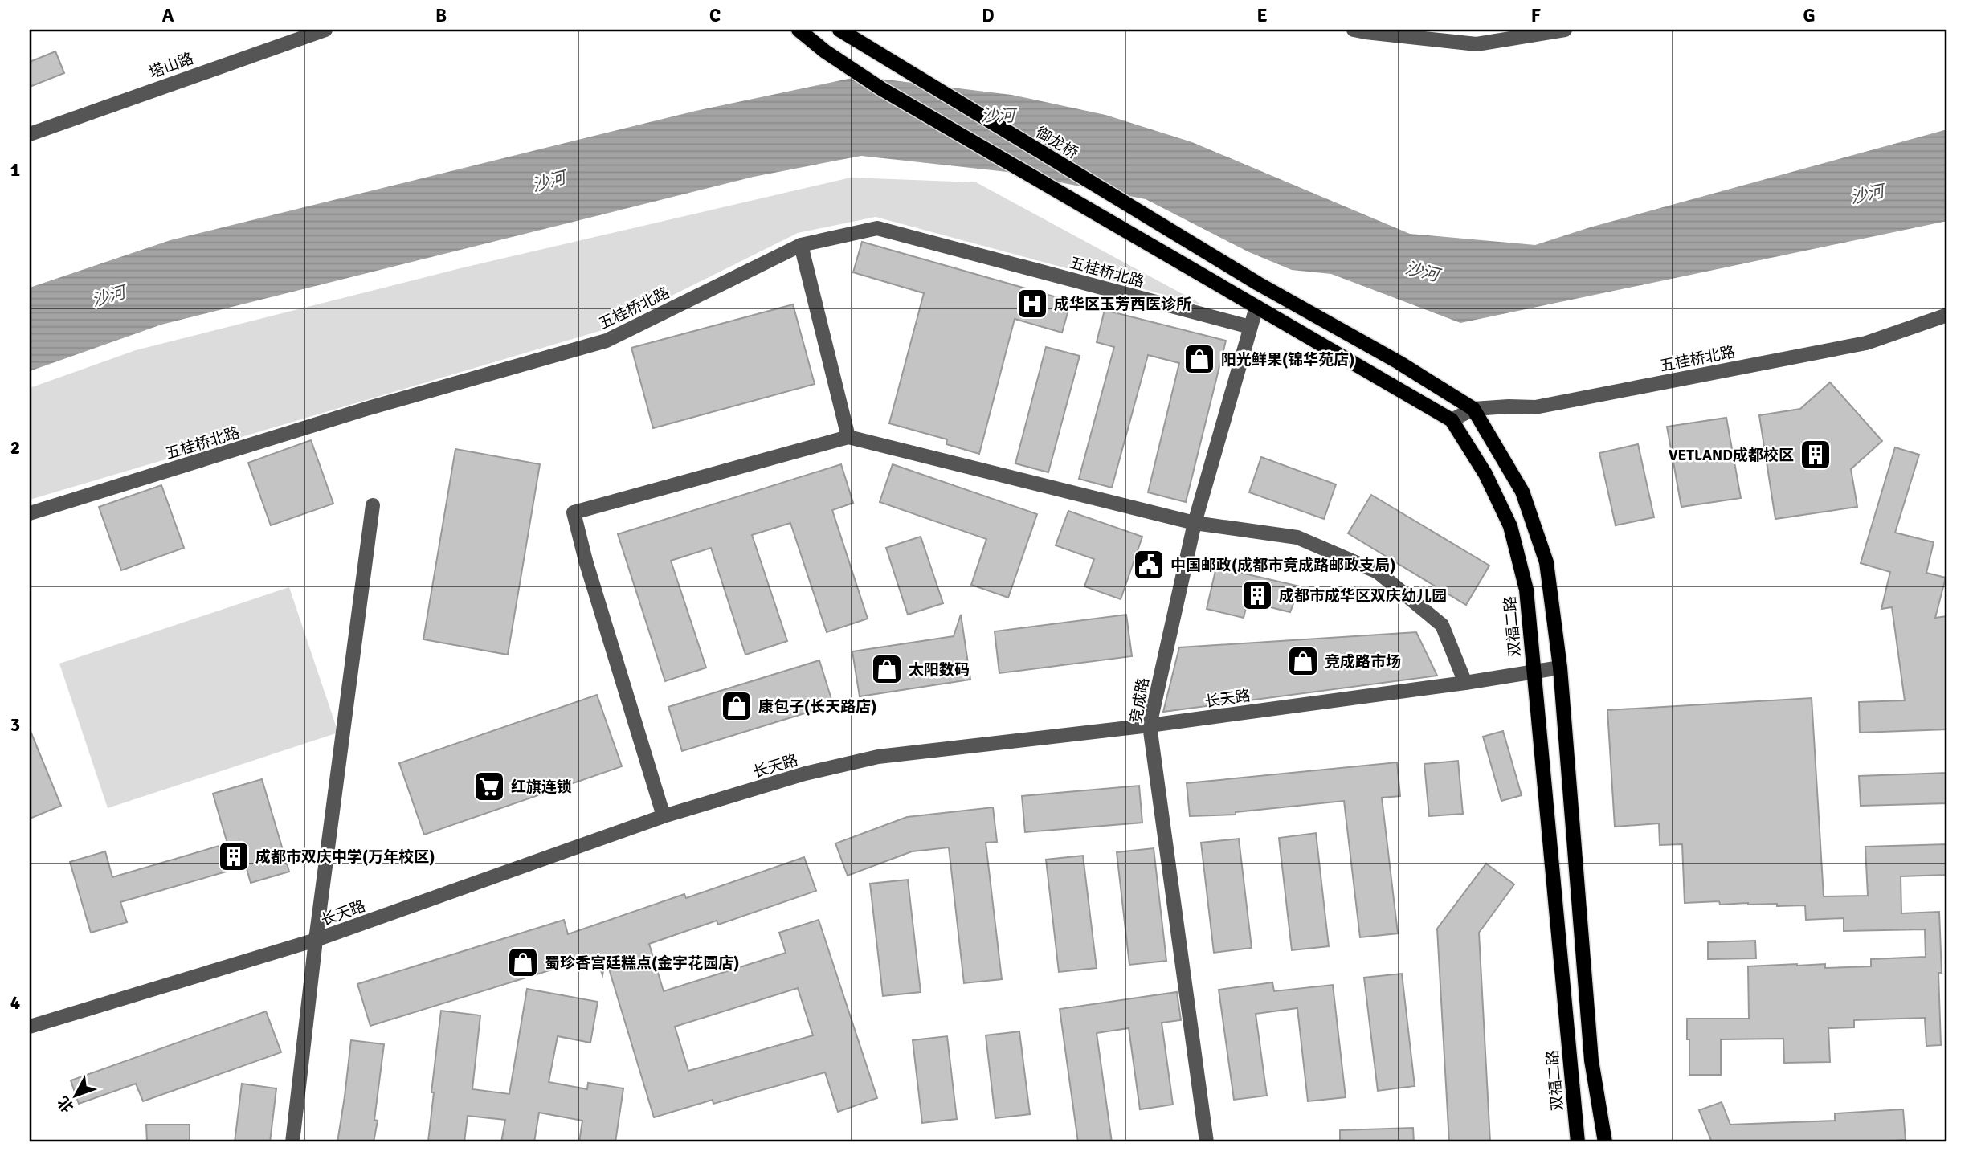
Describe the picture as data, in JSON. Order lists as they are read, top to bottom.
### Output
{
  "streets": {
    "main road": ["御龙桥", "双福二路"],
    "street": [
      "塔山路",
      "五桂桥北路",
      "长天路",
      "竞成路"
    ]
  },
  "crossings": [
    ["御龙桥", "五桂桥北路"],
    ["五桂桥北路", "双福二路"],
    ["五桂桥北路", "竞成路"],
    ["双福二路", "长天路"],
    ["双福二路", "竞成路"],
    ["长天路", "竞成路"]
  ],
  "water": ["沙河"],
  "places": {
    "hospital": ["成华区玉芳西医诊所"],
    "shop": [
      "阳光鲜果(锦华苑店)",
      "竞成路市场",
      "太阳数码",
      "康包子(长天路店)",
      "蜀珍香宫廷糕点(金宇花园店)"
    ],
    "building": ["VETLAND成都校区", "成都市成华区双庆幼儿园", "成都市双庆中学(万年校区)"],
    "public building": ["中国邮政(成都市竞成路邮政支局)"],
    "supermarket": ["红旗连锁"]
  },
  "north": "bottom left",
  "grid": {
    "columns": [
      "A",
      "B",
      "C",
      "D",
      "E",
      "F",
      "G"
    ],
    "rows": [
      "1",
      "2",
      "3",
      "4"
    ]
  }
}
